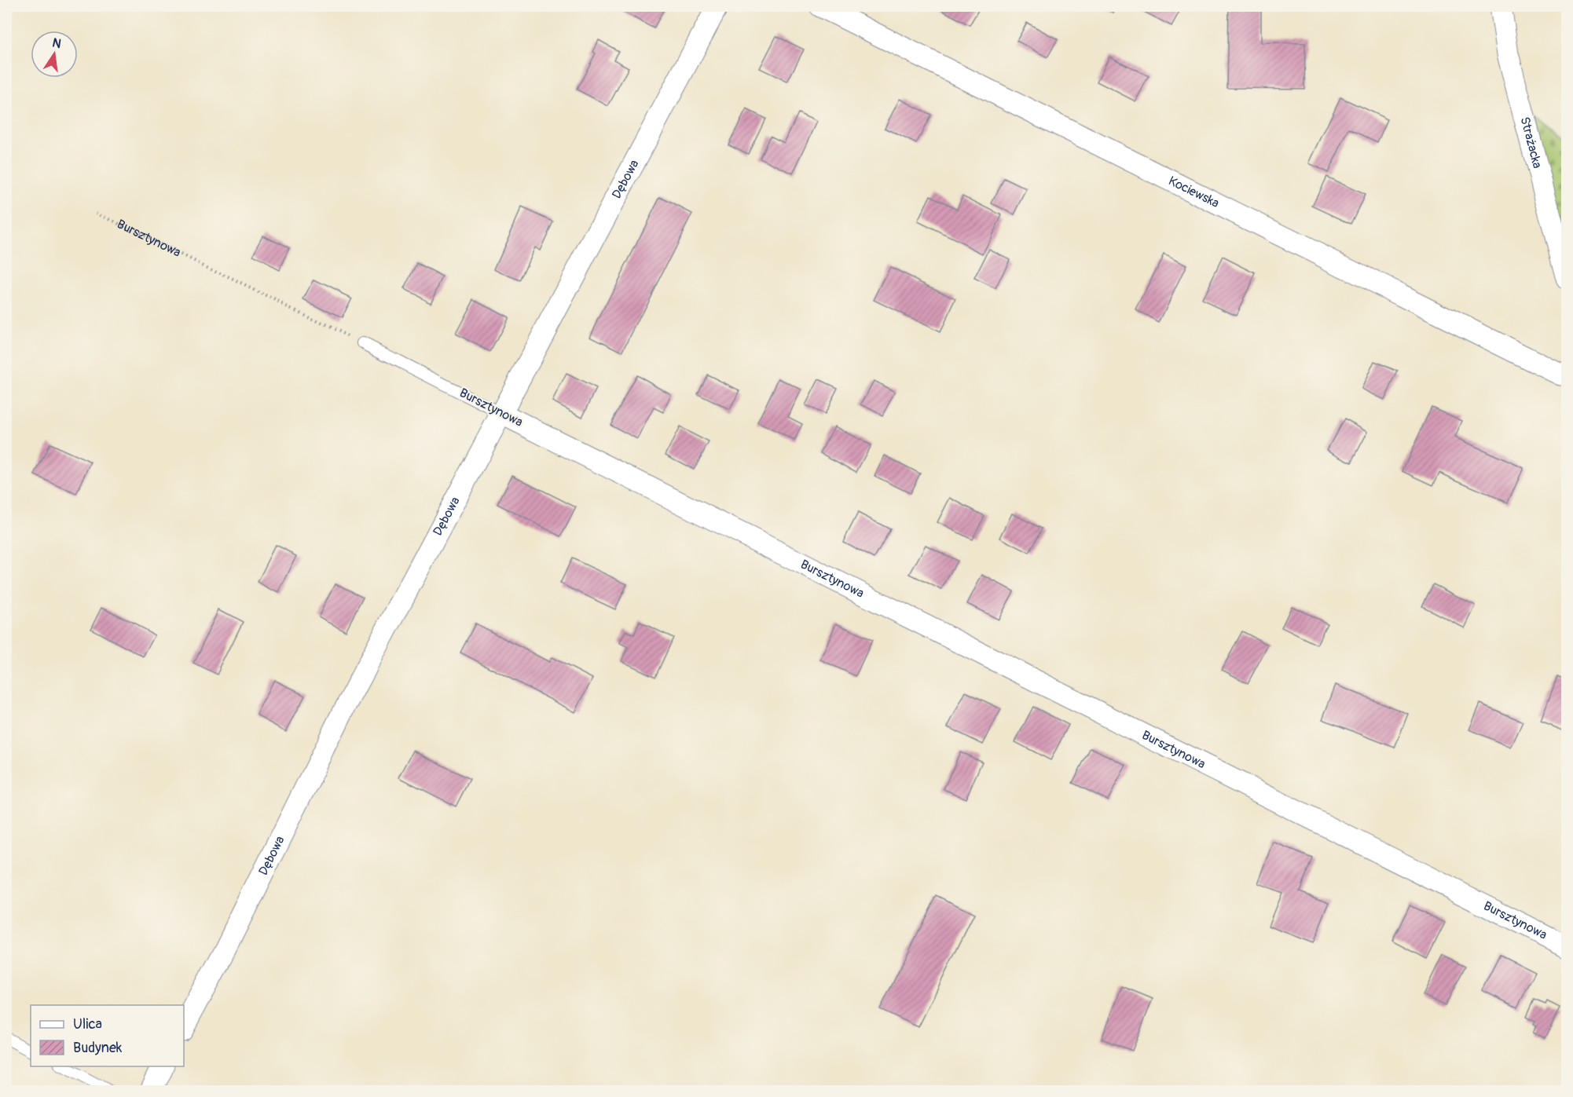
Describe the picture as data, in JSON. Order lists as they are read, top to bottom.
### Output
{
  "streets": {
    "street": [
      "Strażacka",
      "Dębowa",
      "Kociewska",
      "Bursztynowa"
    ]
  },
  "crossings": [
    ["Dębowa", "Bursztynowa"]
  ],
  "legend": ["Ulica", "Budynek"],
  "north": "top"
}
